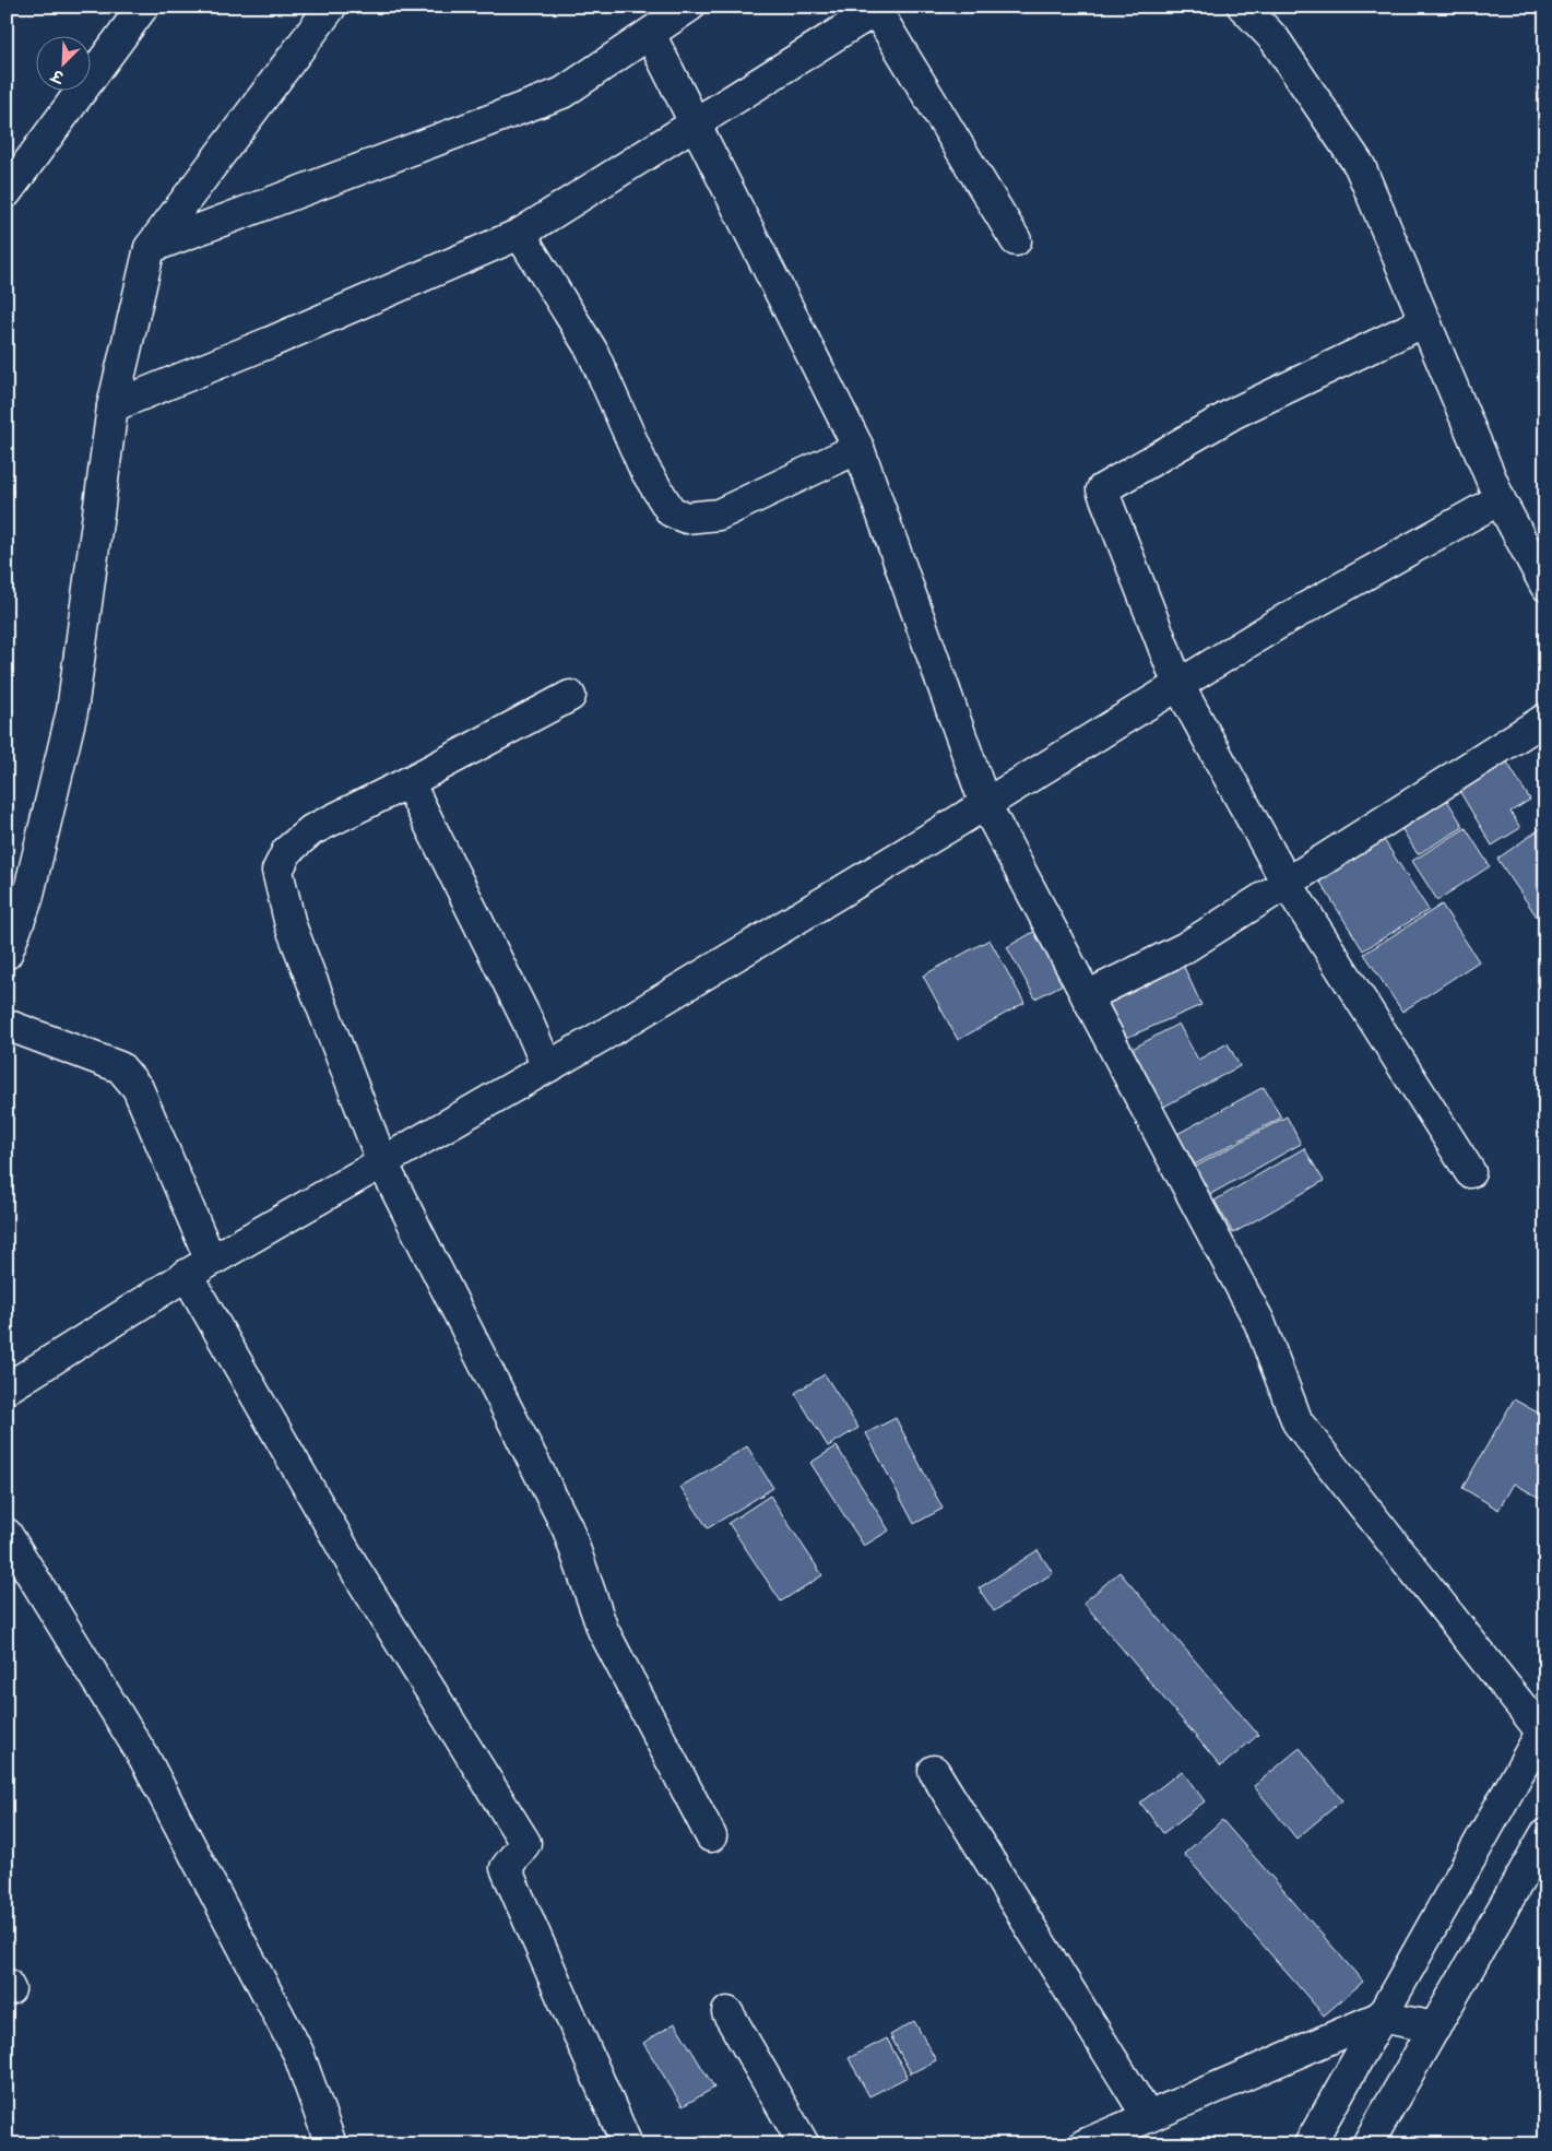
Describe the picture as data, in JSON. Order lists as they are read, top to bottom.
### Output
{
  "north": "bottom left"
}
